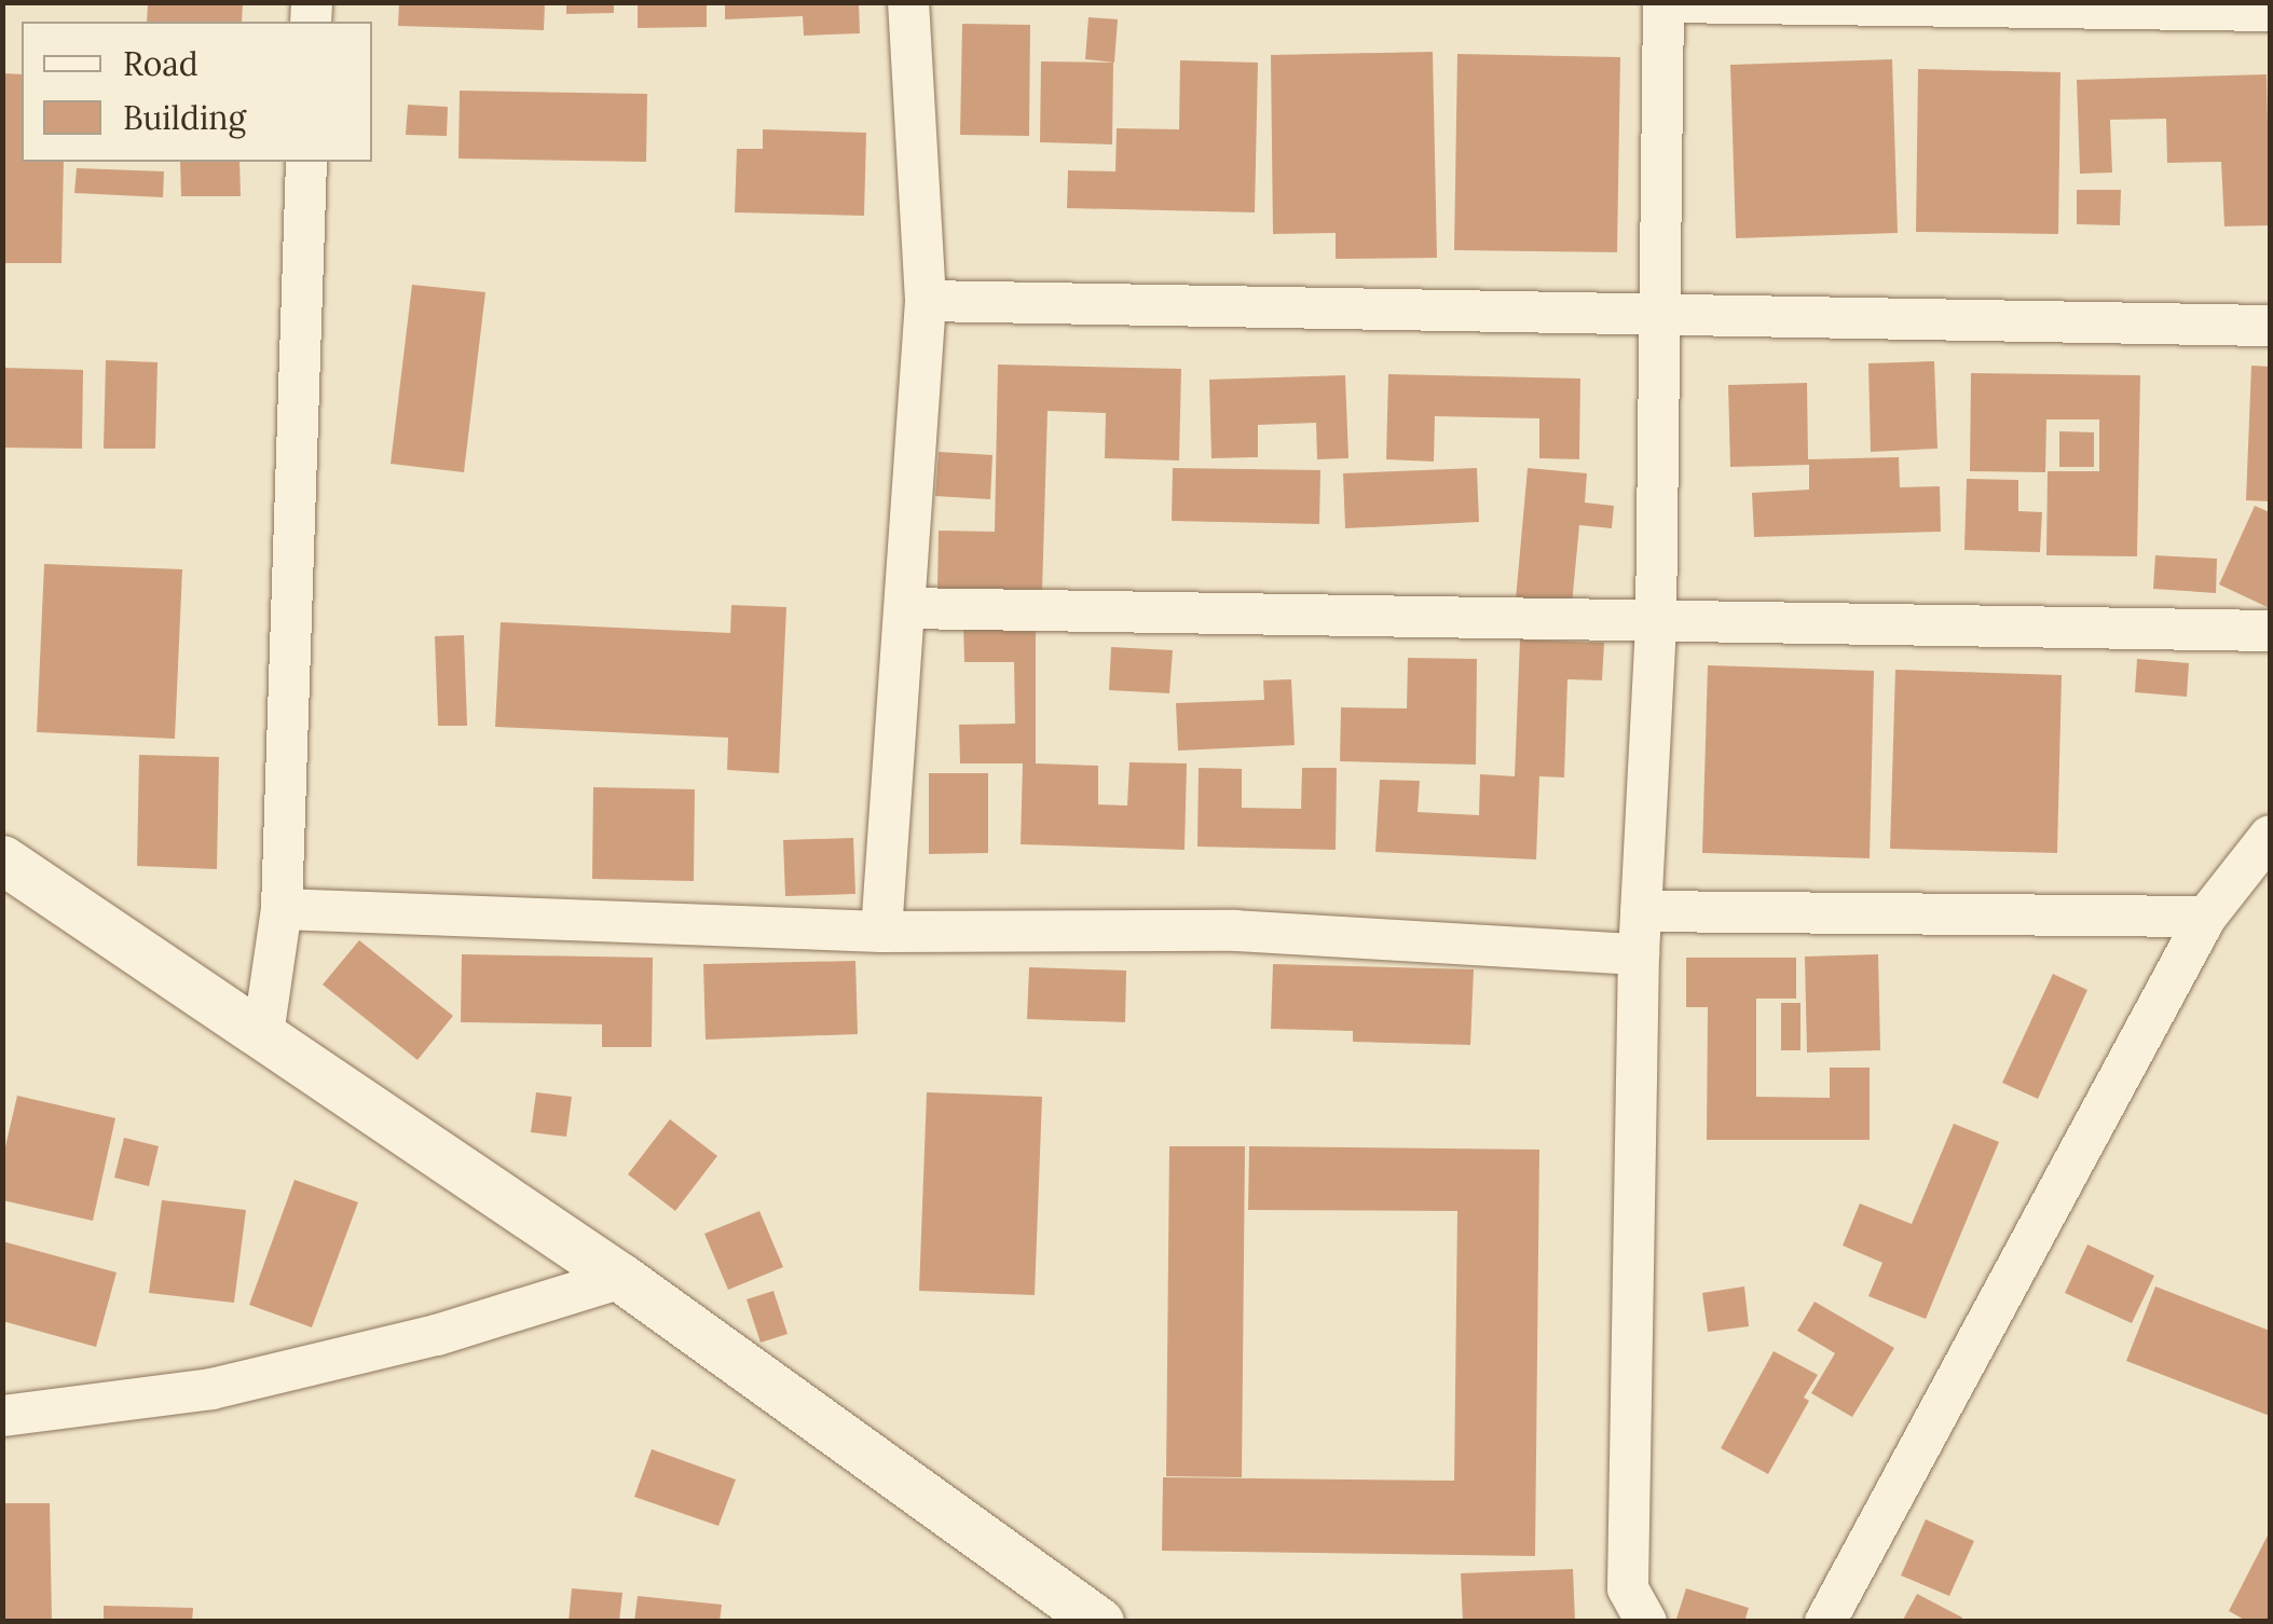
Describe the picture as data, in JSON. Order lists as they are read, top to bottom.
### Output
{
  "legend": ["Road", "Building"]
}
